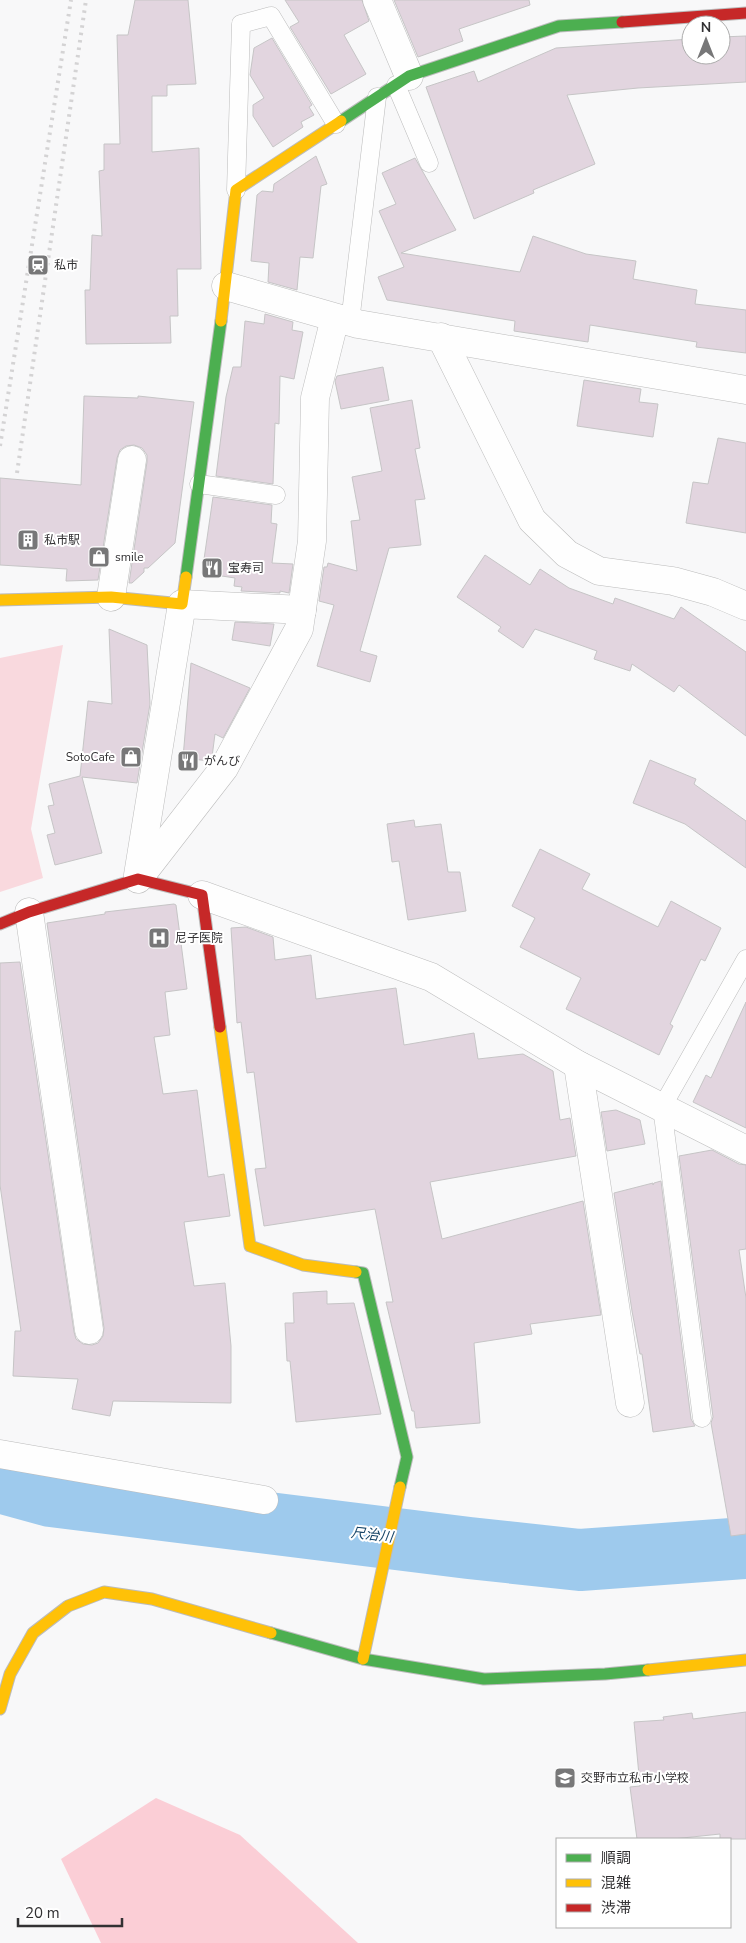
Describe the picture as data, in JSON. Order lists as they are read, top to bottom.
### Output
{
  "water": ["尺治川"],
  "places": {
    "station": ["私市"],
    "building": ["私市駅"],
    "shop": ["smile", "SotoCafe"],
    "restaurant": ["宝寿司", "がんび"],
    "hospital": ["尼子医院"],
    "school or university": ["交野市立私市小学校"]
  },
  "legend": ["順調", "混雑", "渋滞"],
  "scale_bar": "20 m",
  "north": "top"
}
